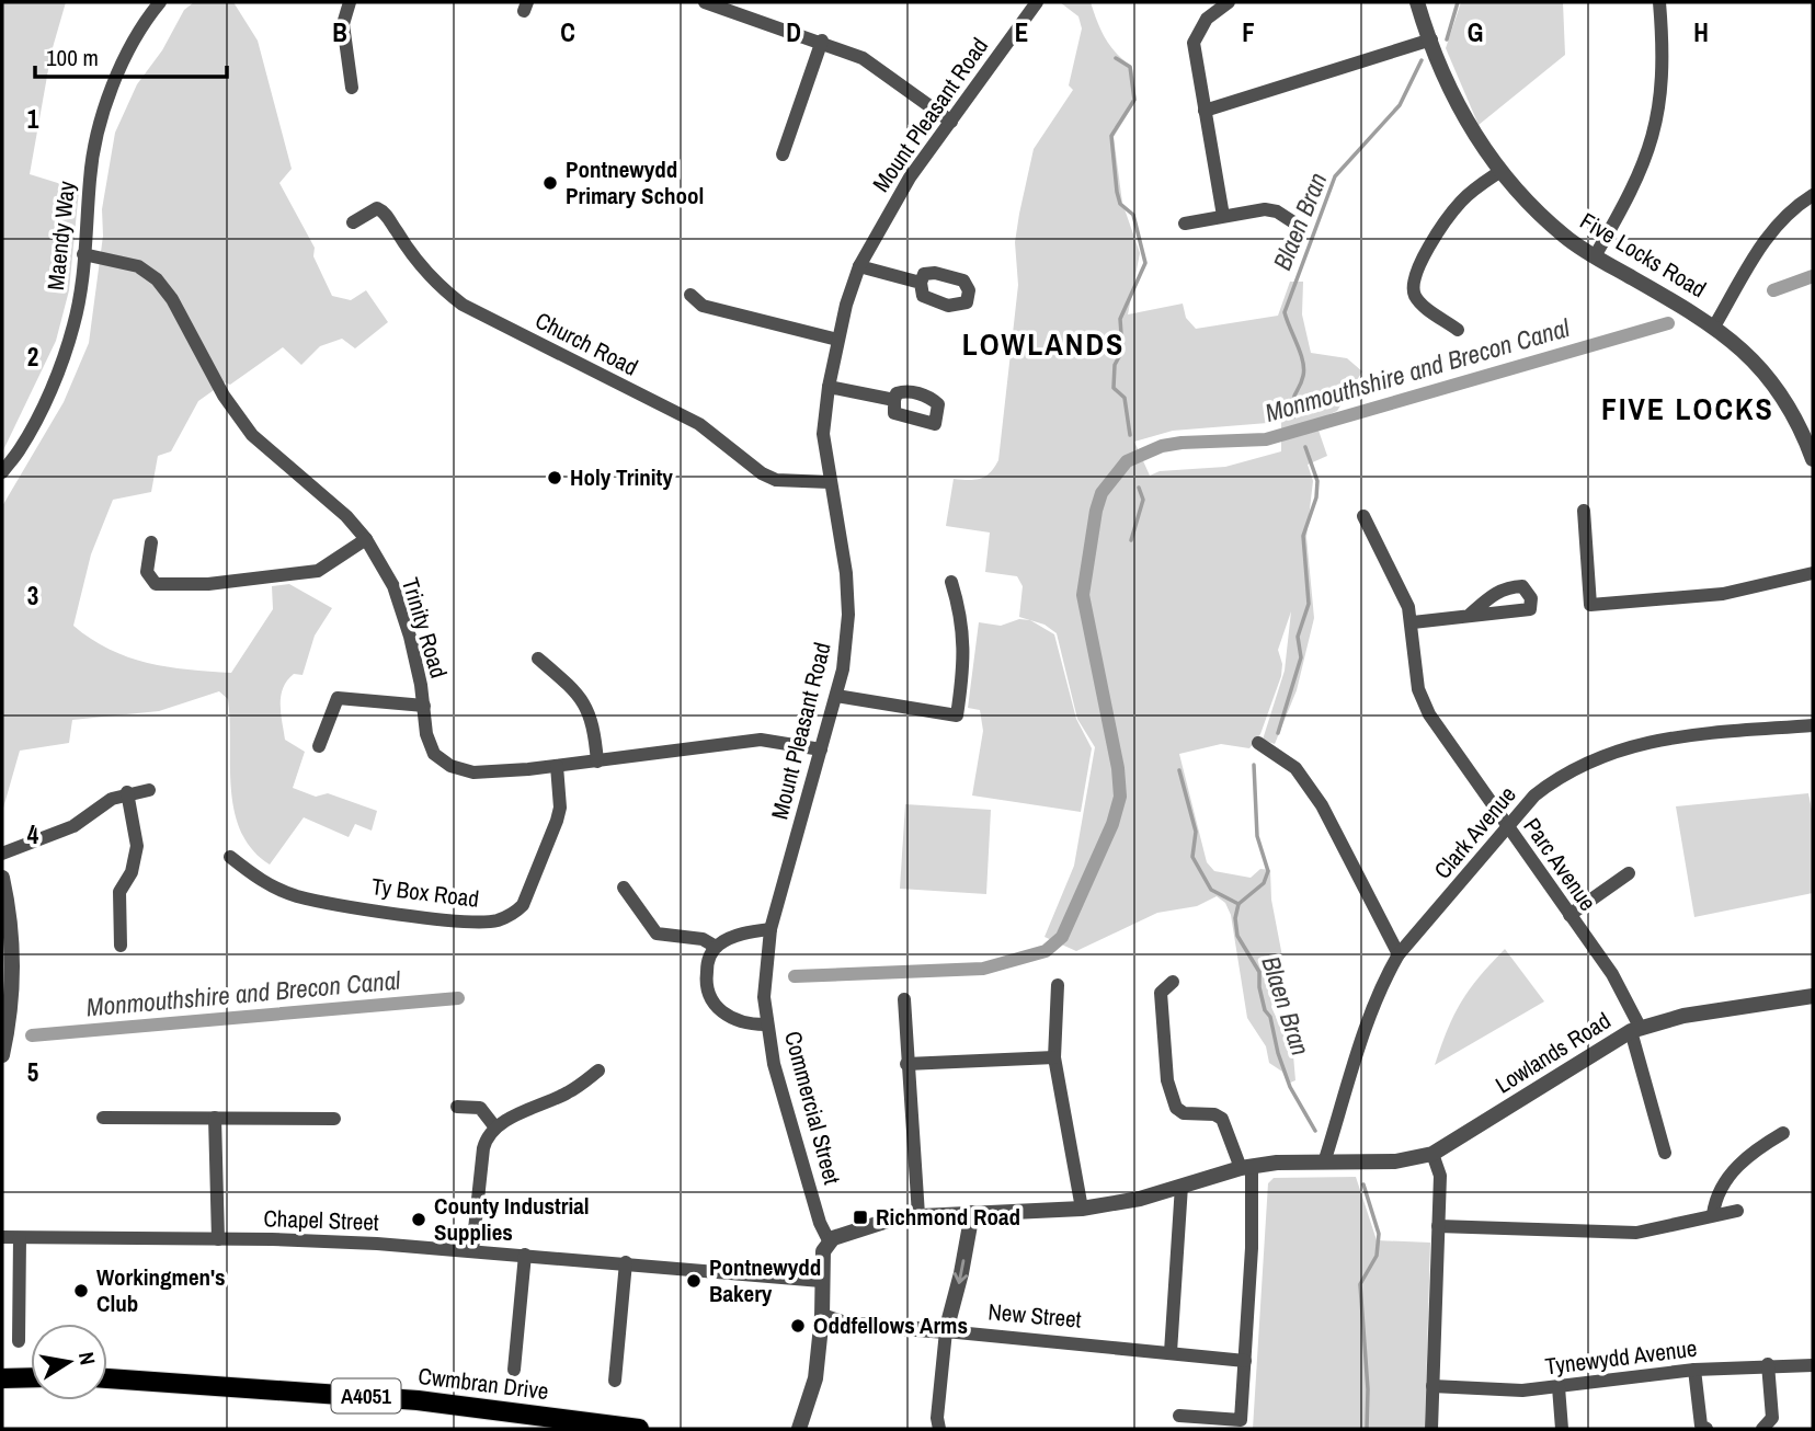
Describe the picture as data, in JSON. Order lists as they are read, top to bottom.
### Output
{
  "streets": {
    "main road": ["Cwmbran Drive", "A4051"],
    "street": [
      "Mount Pleasant Road",
      "Maendy Way",
      "Five Locks Road",
      "Church Road",
      "Trinity Road",
      "Clark Avenue",
      "Parc Avenue",
      "Ty Box Road",
      "Lowlands Road",
      "Commercial Street",
      "Chapel Street",
      "New Street",
      "Tynewydd Avenue"
    ]
  },
  "crossings": [
    ["Mount Pleasant Road", "Church Road"],
    ["Mount Pleasant Road", "Trinity Road"],
    ["Mount Pleasant Road", "Commercial Street"],
    ["Maendy Way", "Trinity Road"],
    ["Trinity Road", "Ty Box Road"],
    ["Clark Avenue", "Parc Avenue"],
    ["Clark Avenue", "Lowlands Road"],
    ["Parc Avenue", "Lowlands Road"]
  ],
  "districts": ["LOWLANDS", "FIVE LOCKS"],
  "water": ["Blaen Bran", "Monmouthshire and Brecon Canal"],
  "places": {
    "other": [
      "Pontnewydd Primary School",
      "Holy Trinity",
      "County Industrial Supplies",
      "Pontnewydd Bakery",
      "Workingmen's Club",
      "Oddfellows Arms"
    ],
    "transit": ["Richmond Road"]
  },
  "scale_bar": "100 m",
  "north": "right",
  "grid": {
    "columns": [
      "B",
      "C",
      "D",
      "E",
      "F",
      "G",
      "H"
    ],
    "rows": [
      "1",
      "2",
      "3",
      "4",
      "5"
    ]
  }
}
